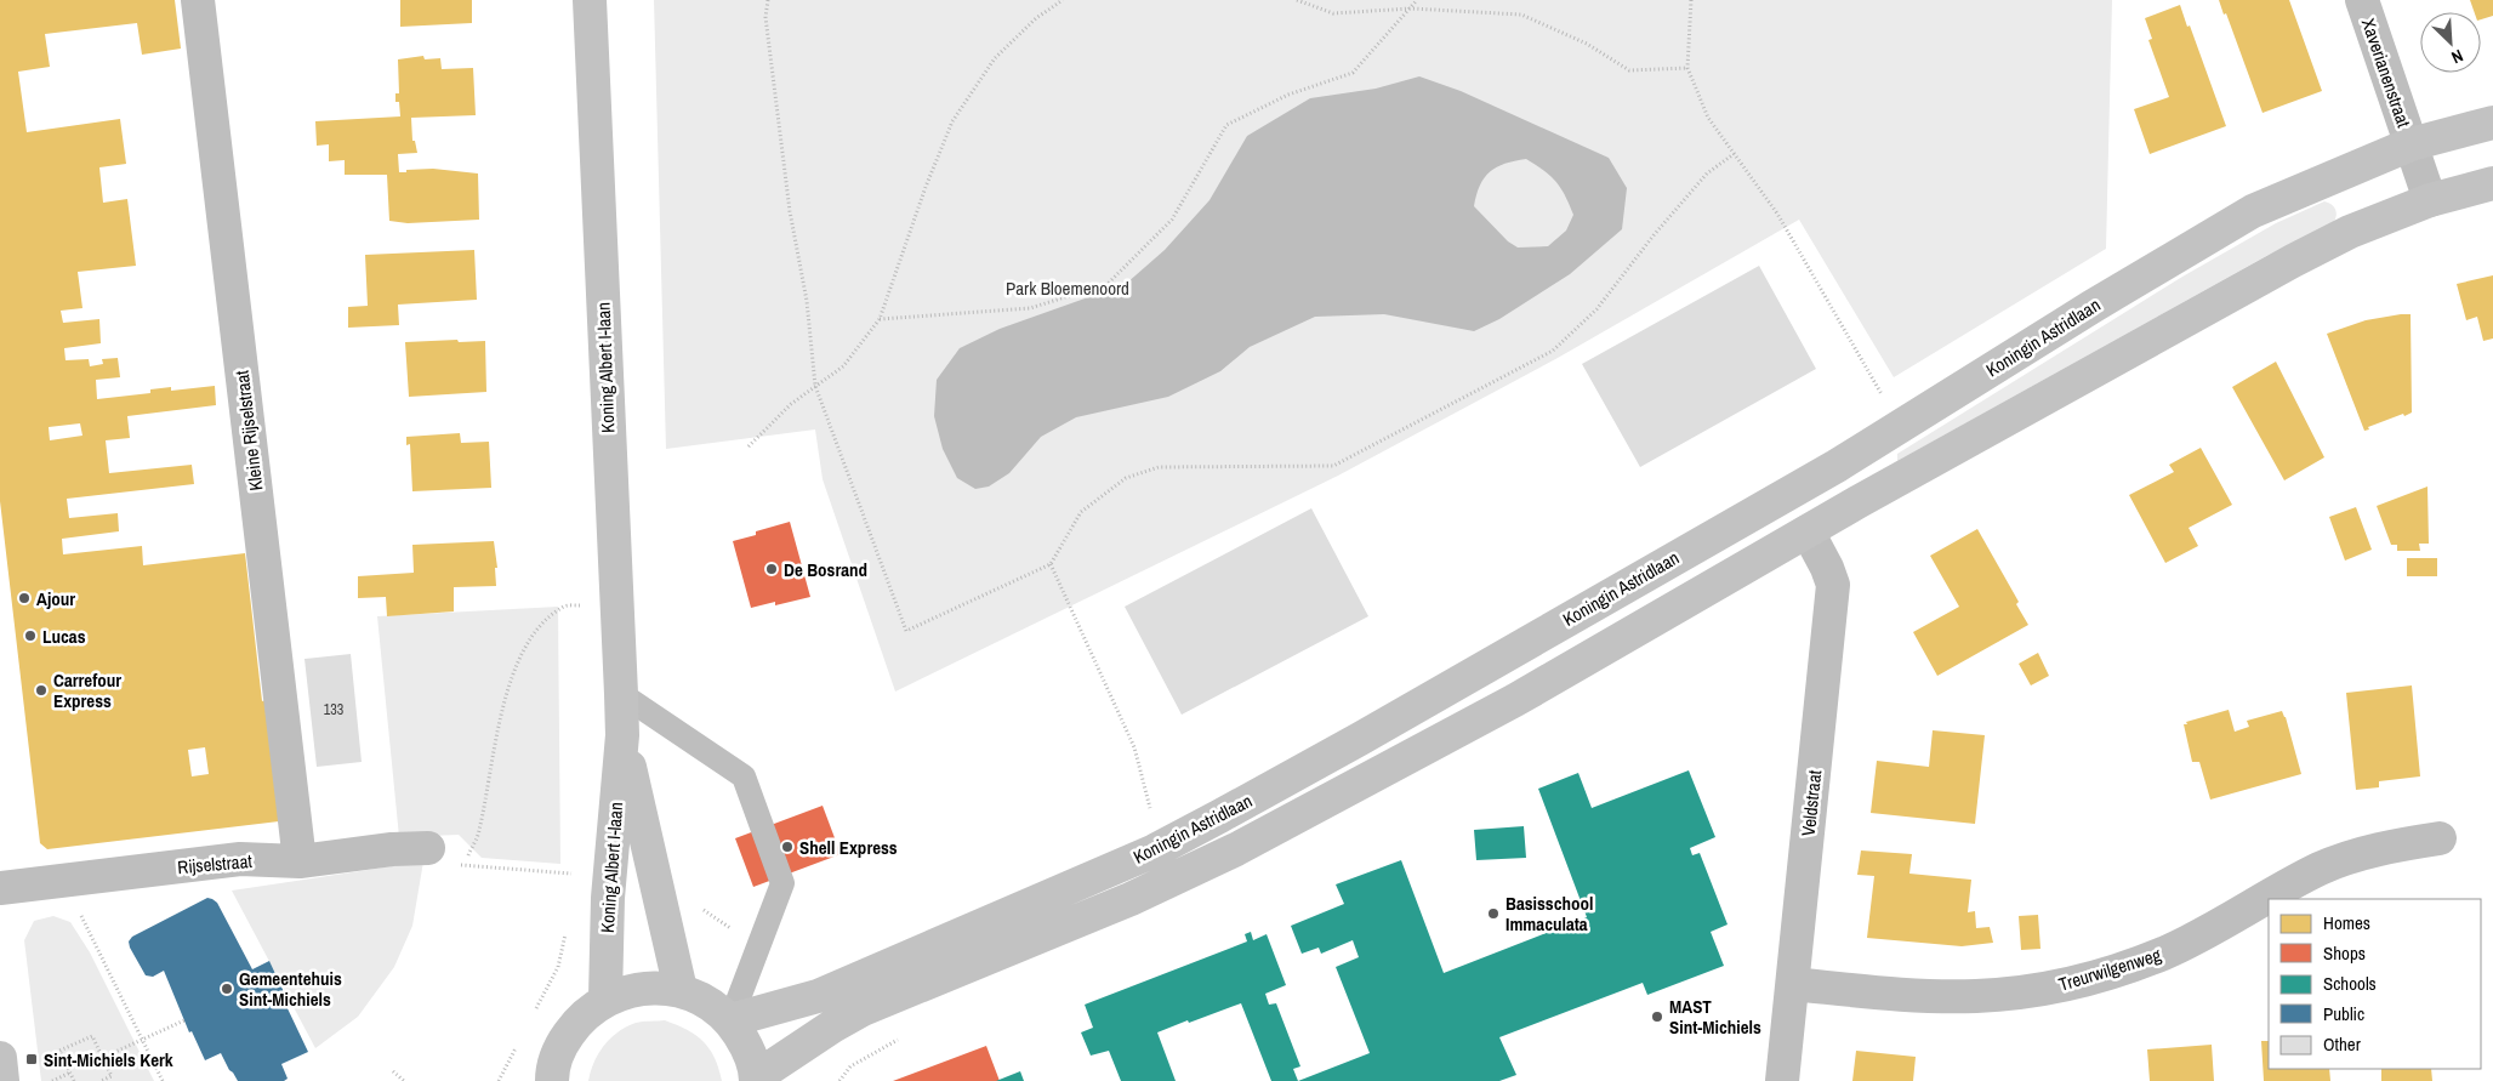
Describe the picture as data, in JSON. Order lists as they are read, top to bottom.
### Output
{
  "streets": {
    "main road": ["Koningin Astridlaan", "Koning Albert I-laan"],
    "street": [
      "Xaverianenstraat",
      "Kleine Rijselstraat",
      "Veldstraat",
      "Rijselstraat",
      "Treurwilgenweg"
    ]
  },
  "crossings": [
    ["Xaverianenstraat", "Koningin Astridlaan"],
    ["Koningin Astridlaan", "Veldstraat"],
    ["Kleine Rijselstraat", "Rijselstraat"],
    ["Veldstraat", "Treurwilgenweg"]
  ],
  "parks": ["Park Bloemenoord"],
  "places": {
    "other": [
      "De Bosrand",
      "Ajour",
      "Lucas",
      "Carrefour Express",
      "Shell Express",
      "Basisschool Immaculata",
      "Gemeentehuis Sint-Michiels",
      "MAST Sint-Michiels"
    ],
    "transit": ["Sint-Michiels Kerk"]
  },
  "house_numbers": ["133"],
  "legend": [
    "Homes",
    "Shops",
    "Schools",
    "Public",
    "Other"
  ],
  "north": "bottom right"
}
